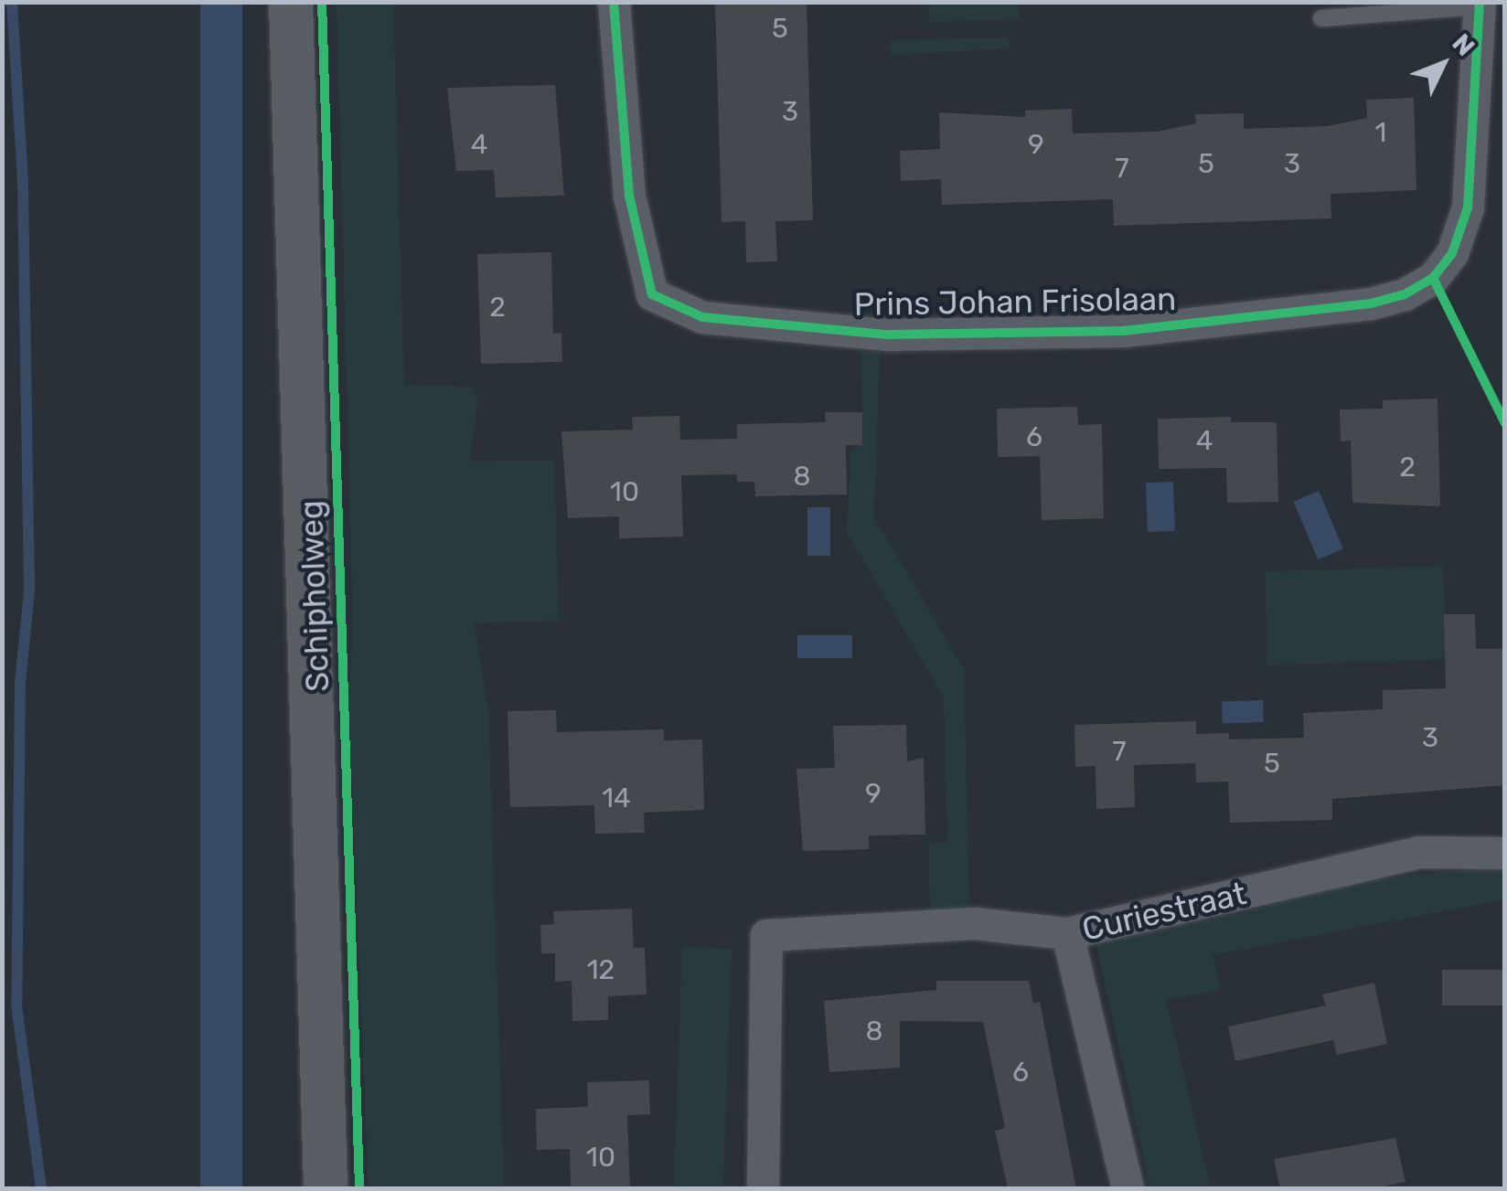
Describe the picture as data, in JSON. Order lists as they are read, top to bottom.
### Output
{
  "streets": {
    "main road": ["Schipholweg"],
    "street": ["Prins Johan Frisolaan", "Curiestraat"]
  },
  "house_numbers": [
    "5",
    "3",
    "1",
    "4",
    "9",
    "5",
    "3",
    "7",
    "2",
    "6",
    "4",
    "2",
    "8",
    "10",
    "3",
    "7",
    "5",
    "9",
    "14",
    "12",
    "8",
    "6",
    "10"
  ],
  "north": "top right"
}
